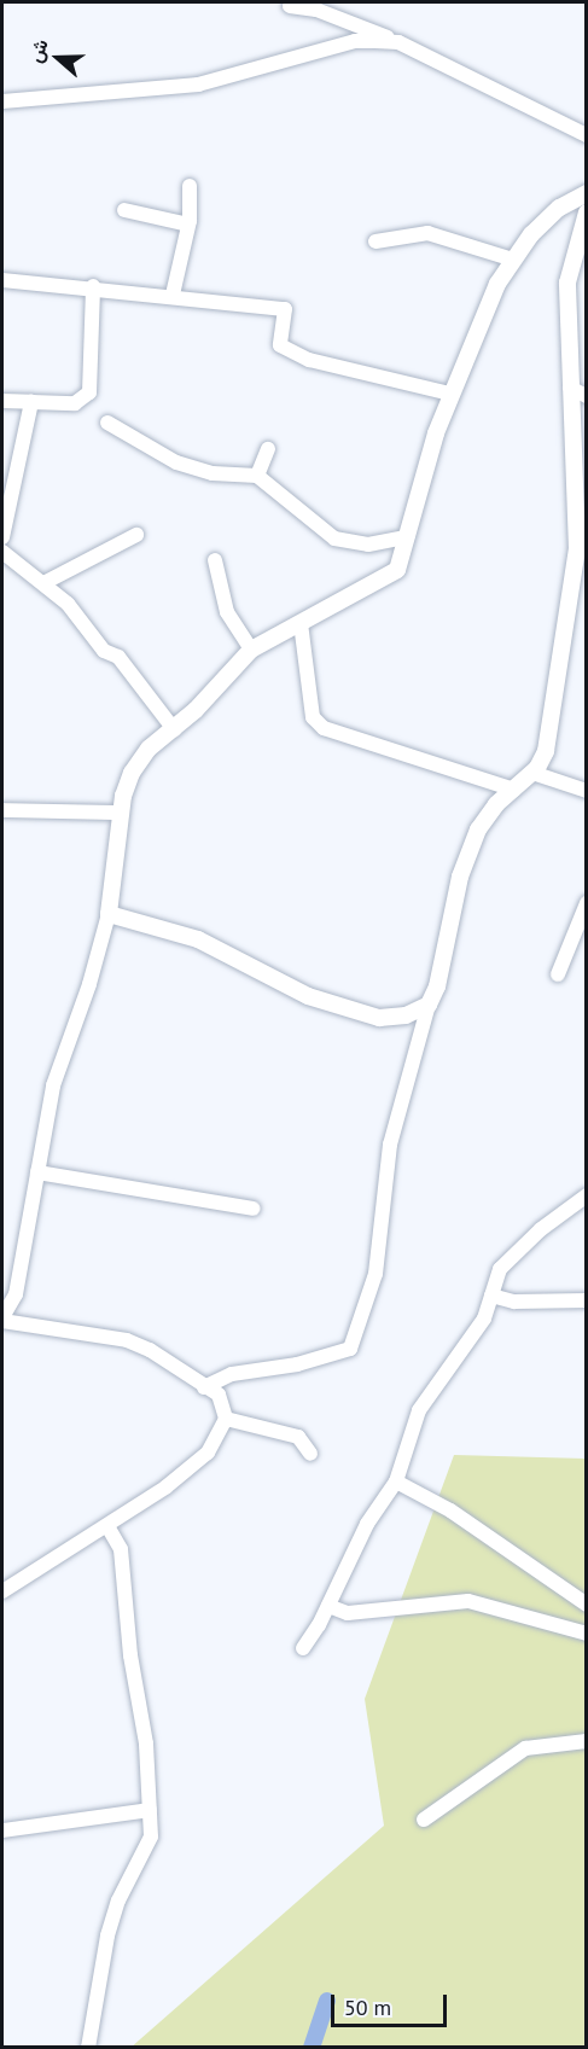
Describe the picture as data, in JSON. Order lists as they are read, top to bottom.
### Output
{
  "scale_bar": "50 m",
  "north": "left"
}
